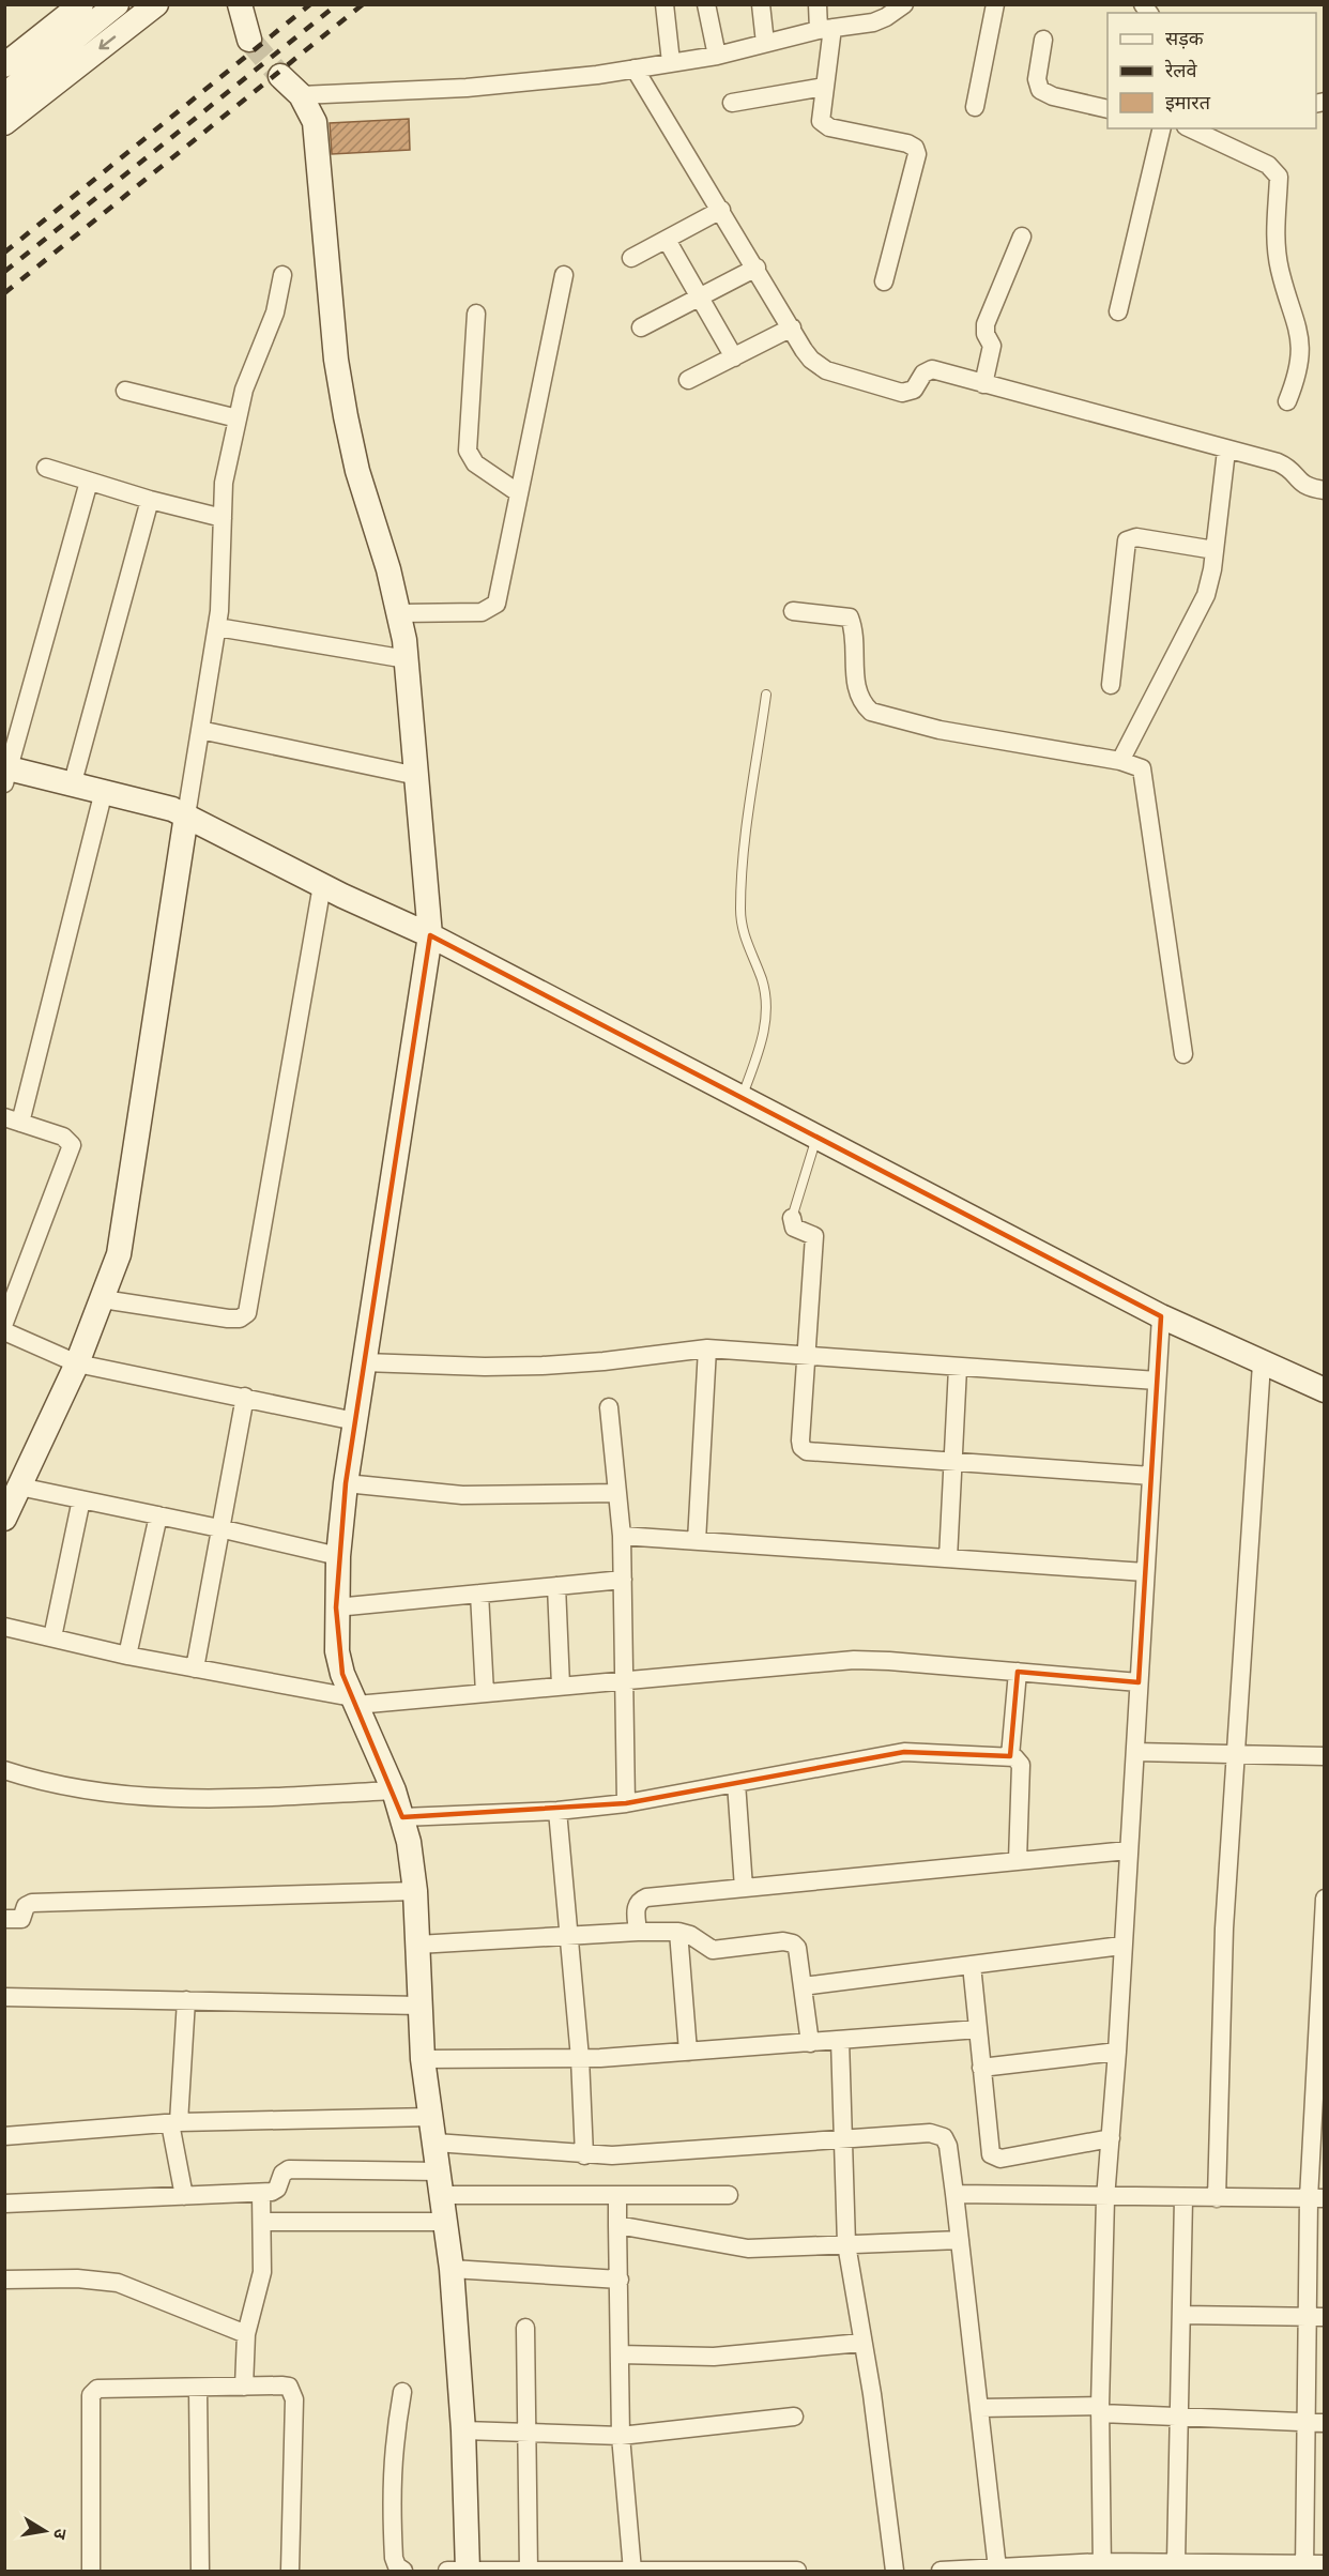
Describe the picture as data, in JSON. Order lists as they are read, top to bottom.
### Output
{
  "legend": ["सड़क", "रेलवे", "इमारत"],
  "north": "right"
}
